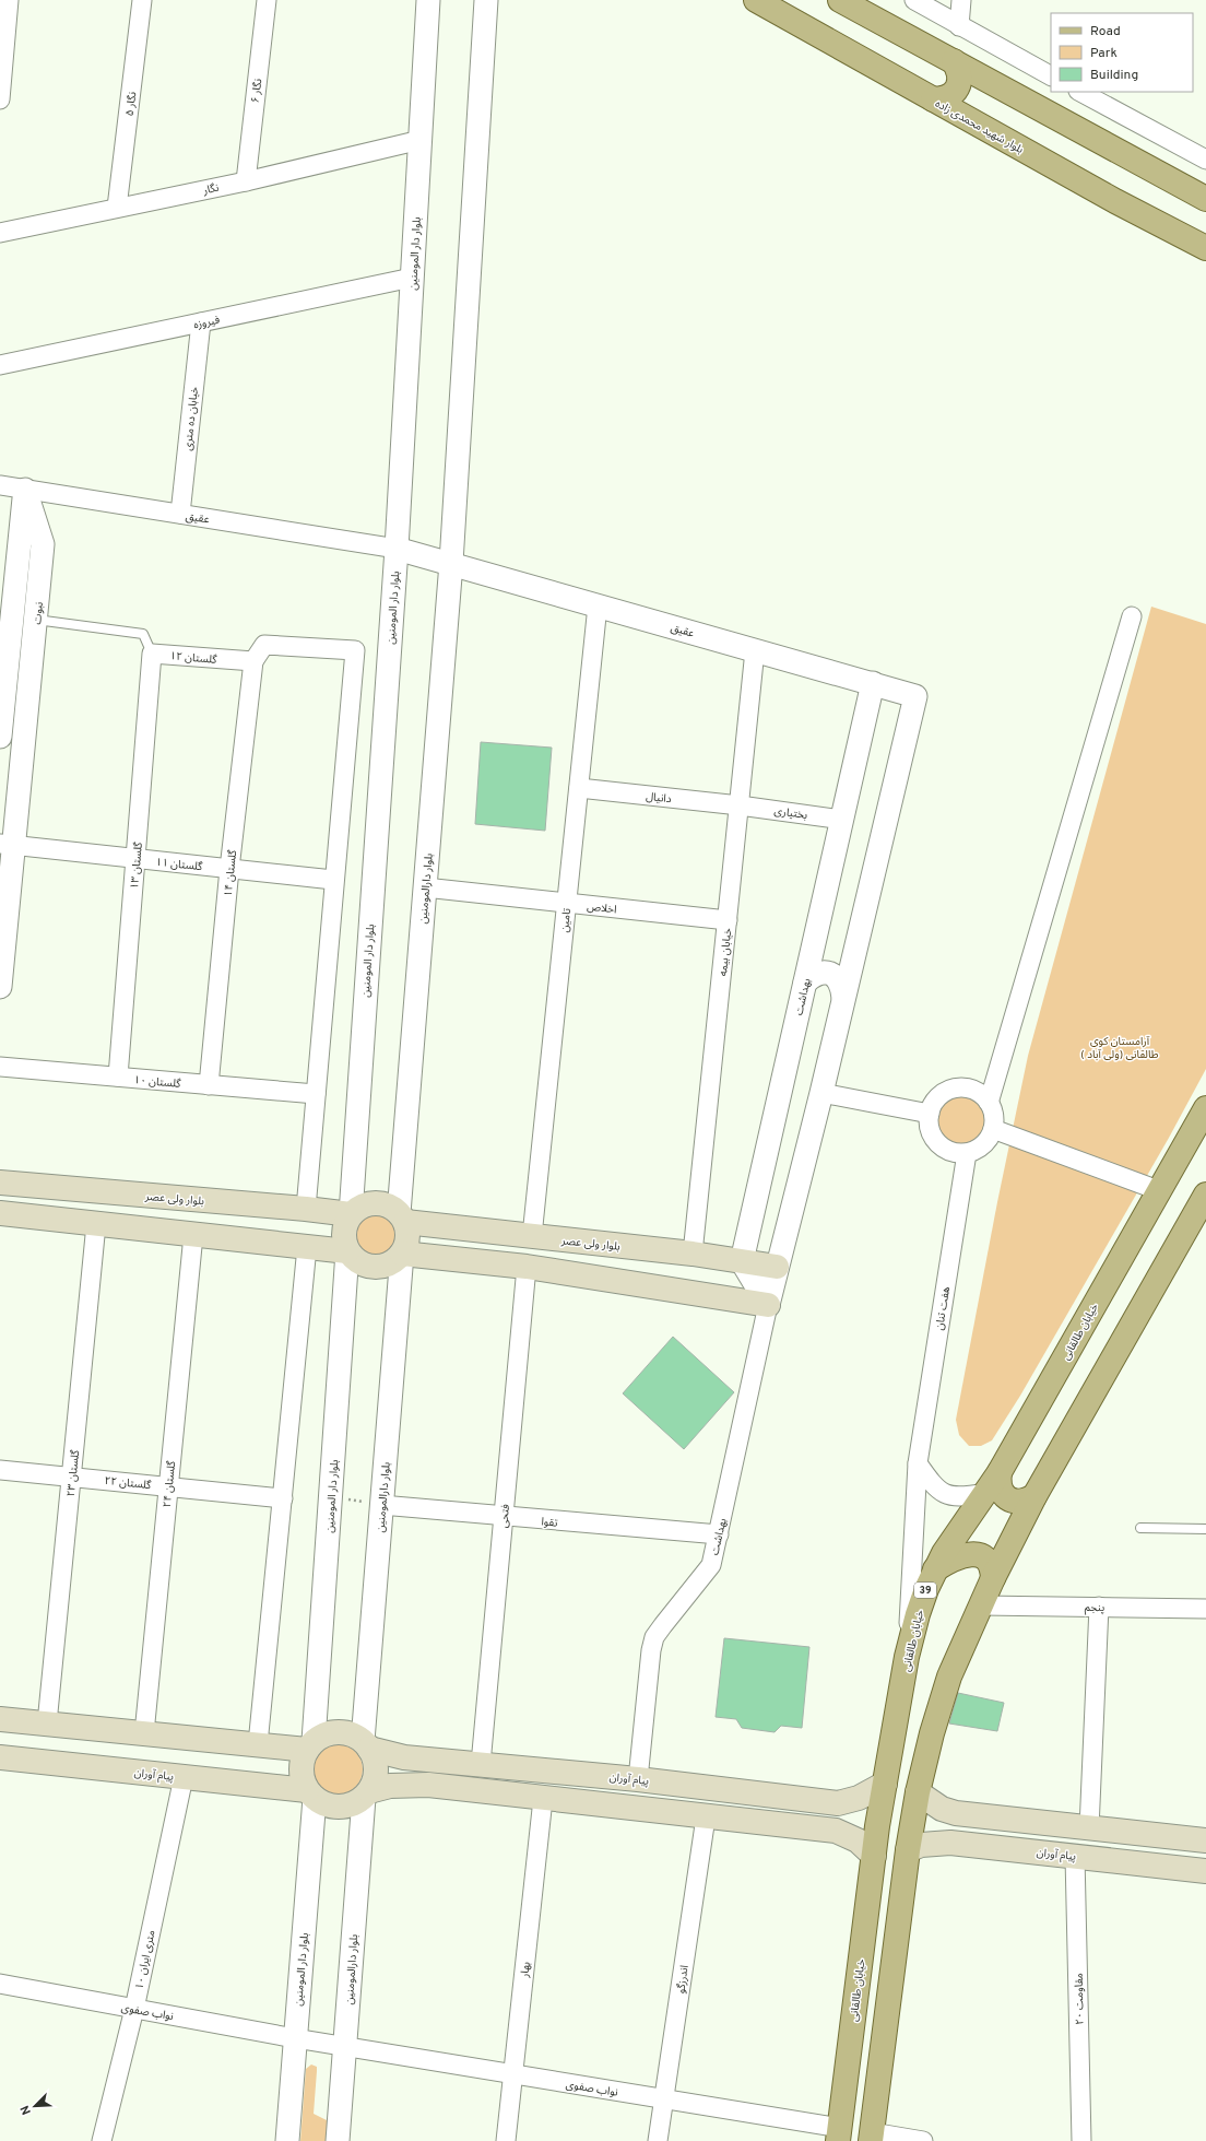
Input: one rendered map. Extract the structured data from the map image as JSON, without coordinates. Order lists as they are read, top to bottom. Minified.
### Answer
{"streets":{"main road":["بلوار شهید محمدی زاده","بلوار ولی عصر","خیابان طالقانی","39","پیام آوران"],"street":["نگار ۶","نگار ۵","نگار","بلوار دار المومنین","فیروزه","خیابان ده متری","عقیق","نبوت","گلستان ۱۲","دانیال","بختیاری","گلستان ۱۱","گلستان ۱۳","گلستان ۱۴","بلوار دارالمومنین","اخلاص","تامین","خیابان بیمه","بهداشت","گلستان ۱۰","هفت تنان","گلستان ۲۳","گلستان ۲۲","گلستان ۲۴","فتحی","تقوا","پنجم","۱۰ متری ایران","بهار","اندرزگو","مقاومت ۲۰","نواب صفوی"]},"crossings":[["نگار ۶","نگار"],["نگار ۵","نگار"],["نگار","بلوار دار المومنین"],["بلوار دار المومنین","فیروزه"],["بلوار دار المومنین","عقیق"],["بلوار دار المومنین","بلوار دارالمومنین"],["بلوار دار المومنین","بلوار ولی عصر"],["بلوار دار المومنین","پیام آوران"],["بلوار دار المومنین","نواب صفوی"],["فیروزه","خیابان ده متری"],["خیابان ده متری","عقیق"],["عقیق","نبوت"],["عقیق","بلوار دارالمومنین"],["عقیق","تامین"],["عقیق","خیابان بیمه"],["عقیق","بهداشت"],["نبوت","گلستان ۱۱"],["گلستان ۱۲","گلستان ۱۳"],["گلستان ۱۲","گلستان ۱۴"],["دانیال","بختیاری"],["دانیال","تامین"],["دانیال","خیابان بیمه"],["بختیاری","خیابان بیمه"],["بختیاری","بهداشت"],["گلستان ۱۱","گلستان ۱۳"],["گلستان ۱۱","گلستان ۱۴"],["گلستان ۱۳","گلستان ۱۰"],["گلستان ۱۴","گلستان ۱۰"],["بلوار دارالمومنین","اخلاص"],["بلوار دارالمومنین","بلوار ولی عصر"],["بلوار دارالمومنین","تقوا"],["بلوار دارالمومنین","پیام آوران"],["بلوار دارالمومنین","نواب صفوی"],["اخلاص","تامین"],["اخلاص","خیابان بیمه"],["تامین","بلوار ولی عصر"],["خیابان بیمه","بلوار ولی عصر"],["بهداشت","بلوار ولی عصر"],["بهداشت","تقوا"],["بهداشت","پیام آوران"],["هفت تنان","خیابان طالقانی"],["خیابان طالقانی","پیام آوران"],["خیابان طالقانی","نواب صفوی"],["گلستان ۲۳","گلستان ۲۲"],["گلستان ۲۲","گلستان ۲۴"],["فتحی","تقوا"],["فتحی","پیام آوران"],["پیام آوران","۱۰ متری ایران"],["پیام آوران","مقاومت ۲۰"],["۱۰ متری ایران","نواب صفوی"],["بهار","نواب صفوی"],["اندرزگو","نواب صفوی"]],"parks":["آرامستان کوی طالقانی (ولی آباد )"],"legend":["Road","Park","Building"],"north":"bottom left"}
